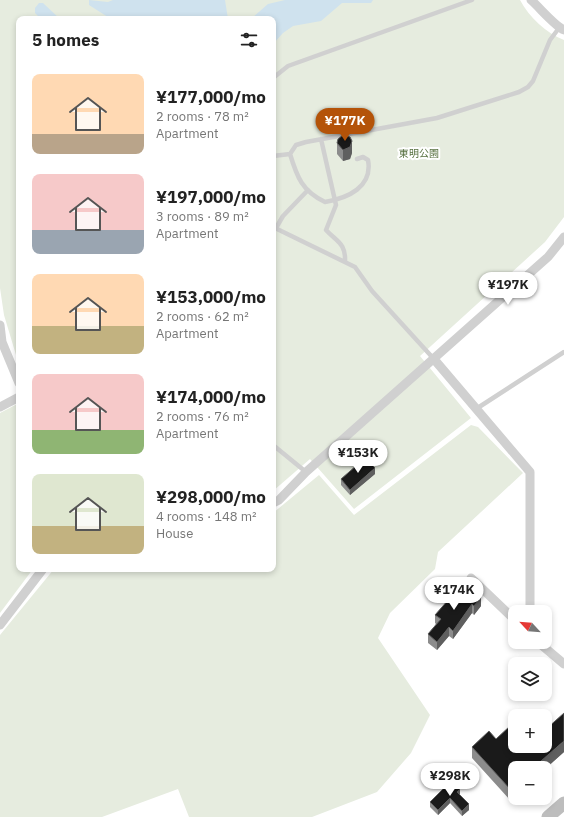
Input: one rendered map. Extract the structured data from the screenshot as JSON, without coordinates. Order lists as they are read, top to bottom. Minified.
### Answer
{"parks":["東明公園"],"north":"top left","page":{"heading":"5 homes","list":[{"name":"¥177,000/mo","note":"2 rooms · 78 m² · Apartment"},{"name":"¥197,000/mo","note":"3 rooms · 89 m² · Apartment"},{"name":"¥153,000/mo","note":"2 rooms · 62 m² · Apartment"},{"name":"¥174,000/mo","note":"2 rooms · 76 m² · Apartment"},{"name":"¥298,000/mo","note":"4 rooms · 148 m² · House"}],"price":["¥177K","¥197K","¥153K","¥174K","¥298K"],"map_buttons":["+","−"]}}
